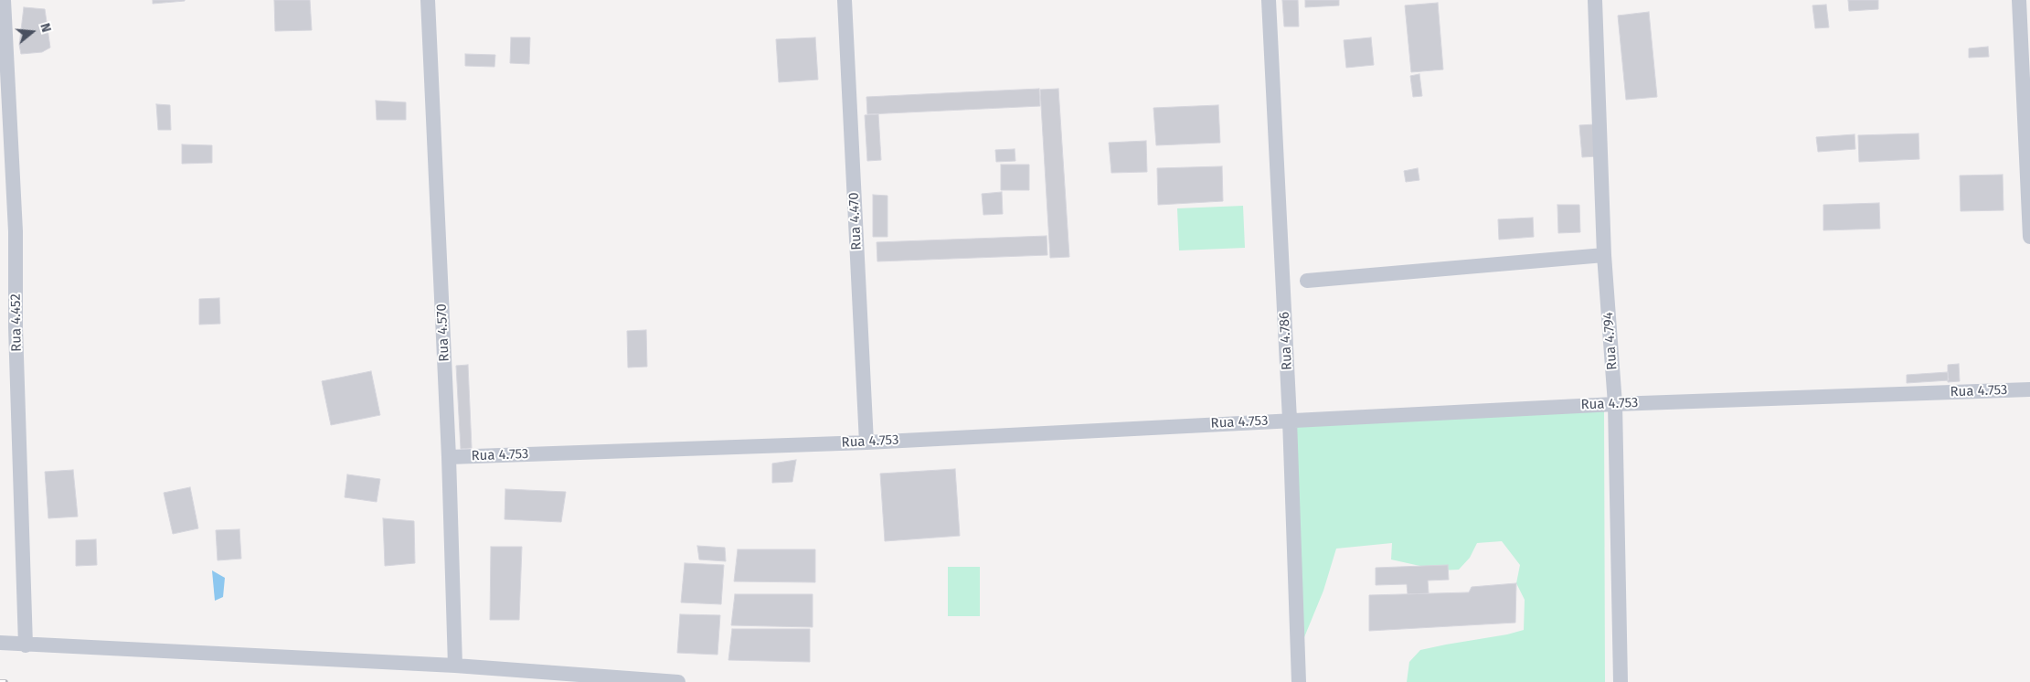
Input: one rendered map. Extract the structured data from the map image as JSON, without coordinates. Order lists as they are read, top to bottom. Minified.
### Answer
{"streets":{"street":["Rua 4.470","Rua 4.452","Rua 4.570","Rua 4.786","Rua 4.794","Rua 4.753"]},"crossings":[["Rua 4.470","Rua 4.753"],["Rua 4.570","Rua 4.753"],["Rua 4.786","Rua 4.753"],["Rua 4.794","Rua 4.753"]],"north":"right"}
